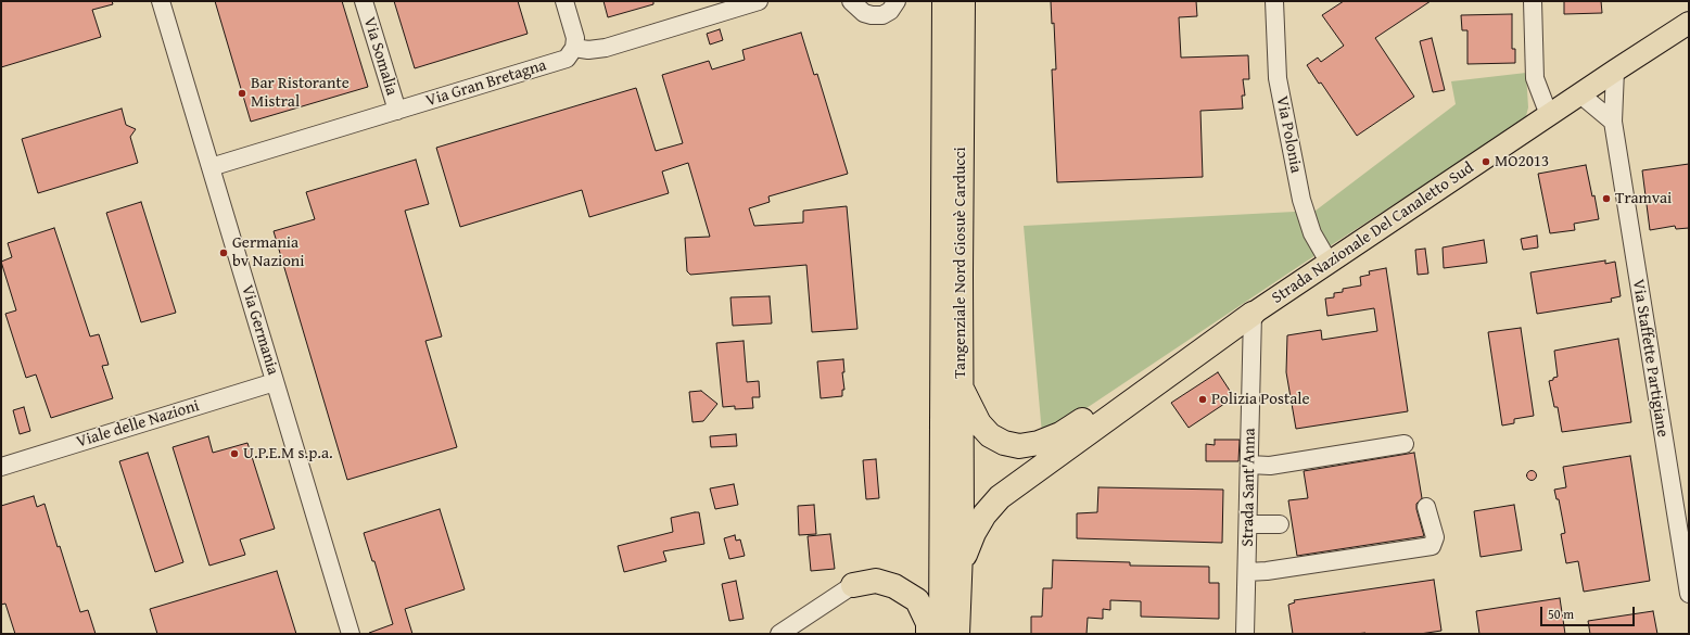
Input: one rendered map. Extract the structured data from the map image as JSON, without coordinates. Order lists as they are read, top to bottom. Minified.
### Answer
{"streets":{"highway":["Tangenziale Nord Giosuè Carducci"],"main road":["Strada Nazionale Del Canaletto Sud"],"street":["Via Somalia","Via Gran Bretagna","Via Polonia","Via Germania","Via Staffette Partigiane","Viale delle Nazioni","Strada Sant'Anna"]},"crossings":[["Via Somalia","Via Gran Bretagna"],["Via Gran Bretagna","Via Germania"],["Via Polonia","Strada Nazionale Del Canaletto Sud"],["Strada Nazionale Del Canaletto Sud","Via Staffette Partigiane"],["Strada Nazionale Del Canaletto Sud","Strada Sant'Anna"],["Via Germania","Viale delle Nazioni"]],"places":["Bar Ristorante Mistral","MO2013","Tramvai","Germania bv Nazioni","Polizia Postale","U.P.E.M s.p.a."],"scale_bar":"50 m"}
